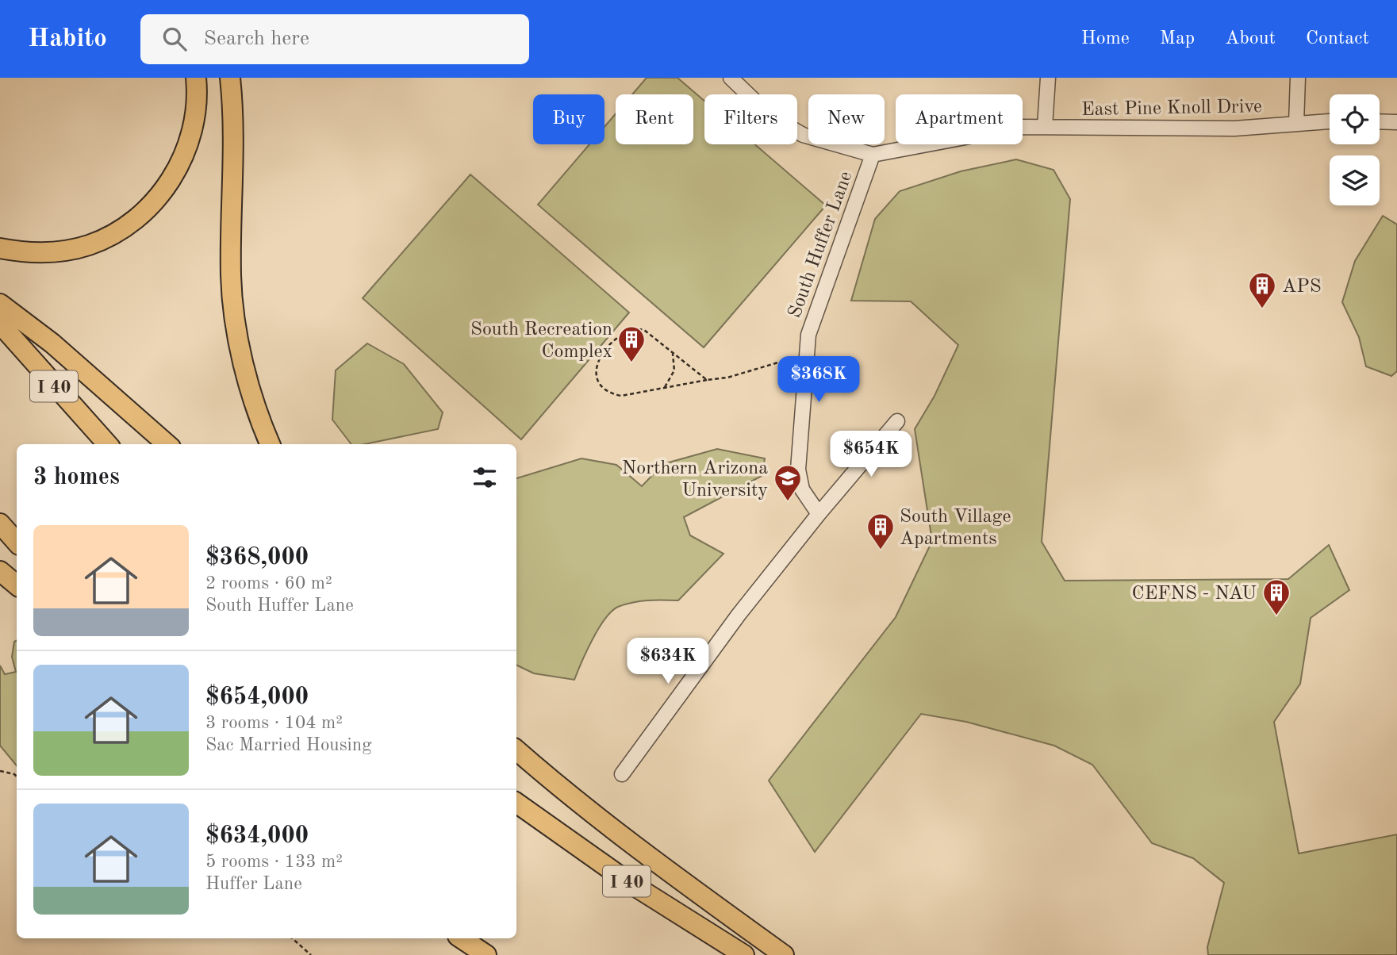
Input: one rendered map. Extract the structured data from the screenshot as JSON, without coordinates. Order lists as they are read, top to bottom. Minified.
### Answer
{"streets":{"highway":["I 40"],"street":["East Pine Knoll Drive","South Huffer Lane"]},"crossings":[["East Pine Knoll Drive","South Huffer Lane"]],"places":{"building":["APS","South Recreation Complex","South Village Apartments","CEFNS - NAU"],"school or university":["Northern Arizona University"]},"page":{"header":"Habito","search":"Search here","nav":["Home","Map","About","Contact"],"chip":["Buy","Rent","Filters","New","Apartment"],"price":["$368K","$654K","$634K"],"heading":"3 homes","list":[{"name":"$368,000","note":"2 rooms · 60 m² · South Huffer Lane"},{"name":"$654,000","note":"3 rooms · 104 m² · Sac Married Housing"},{"name":"$634,000","note":"5 rooms · 133 m² · Huffer Lane"}]}}
